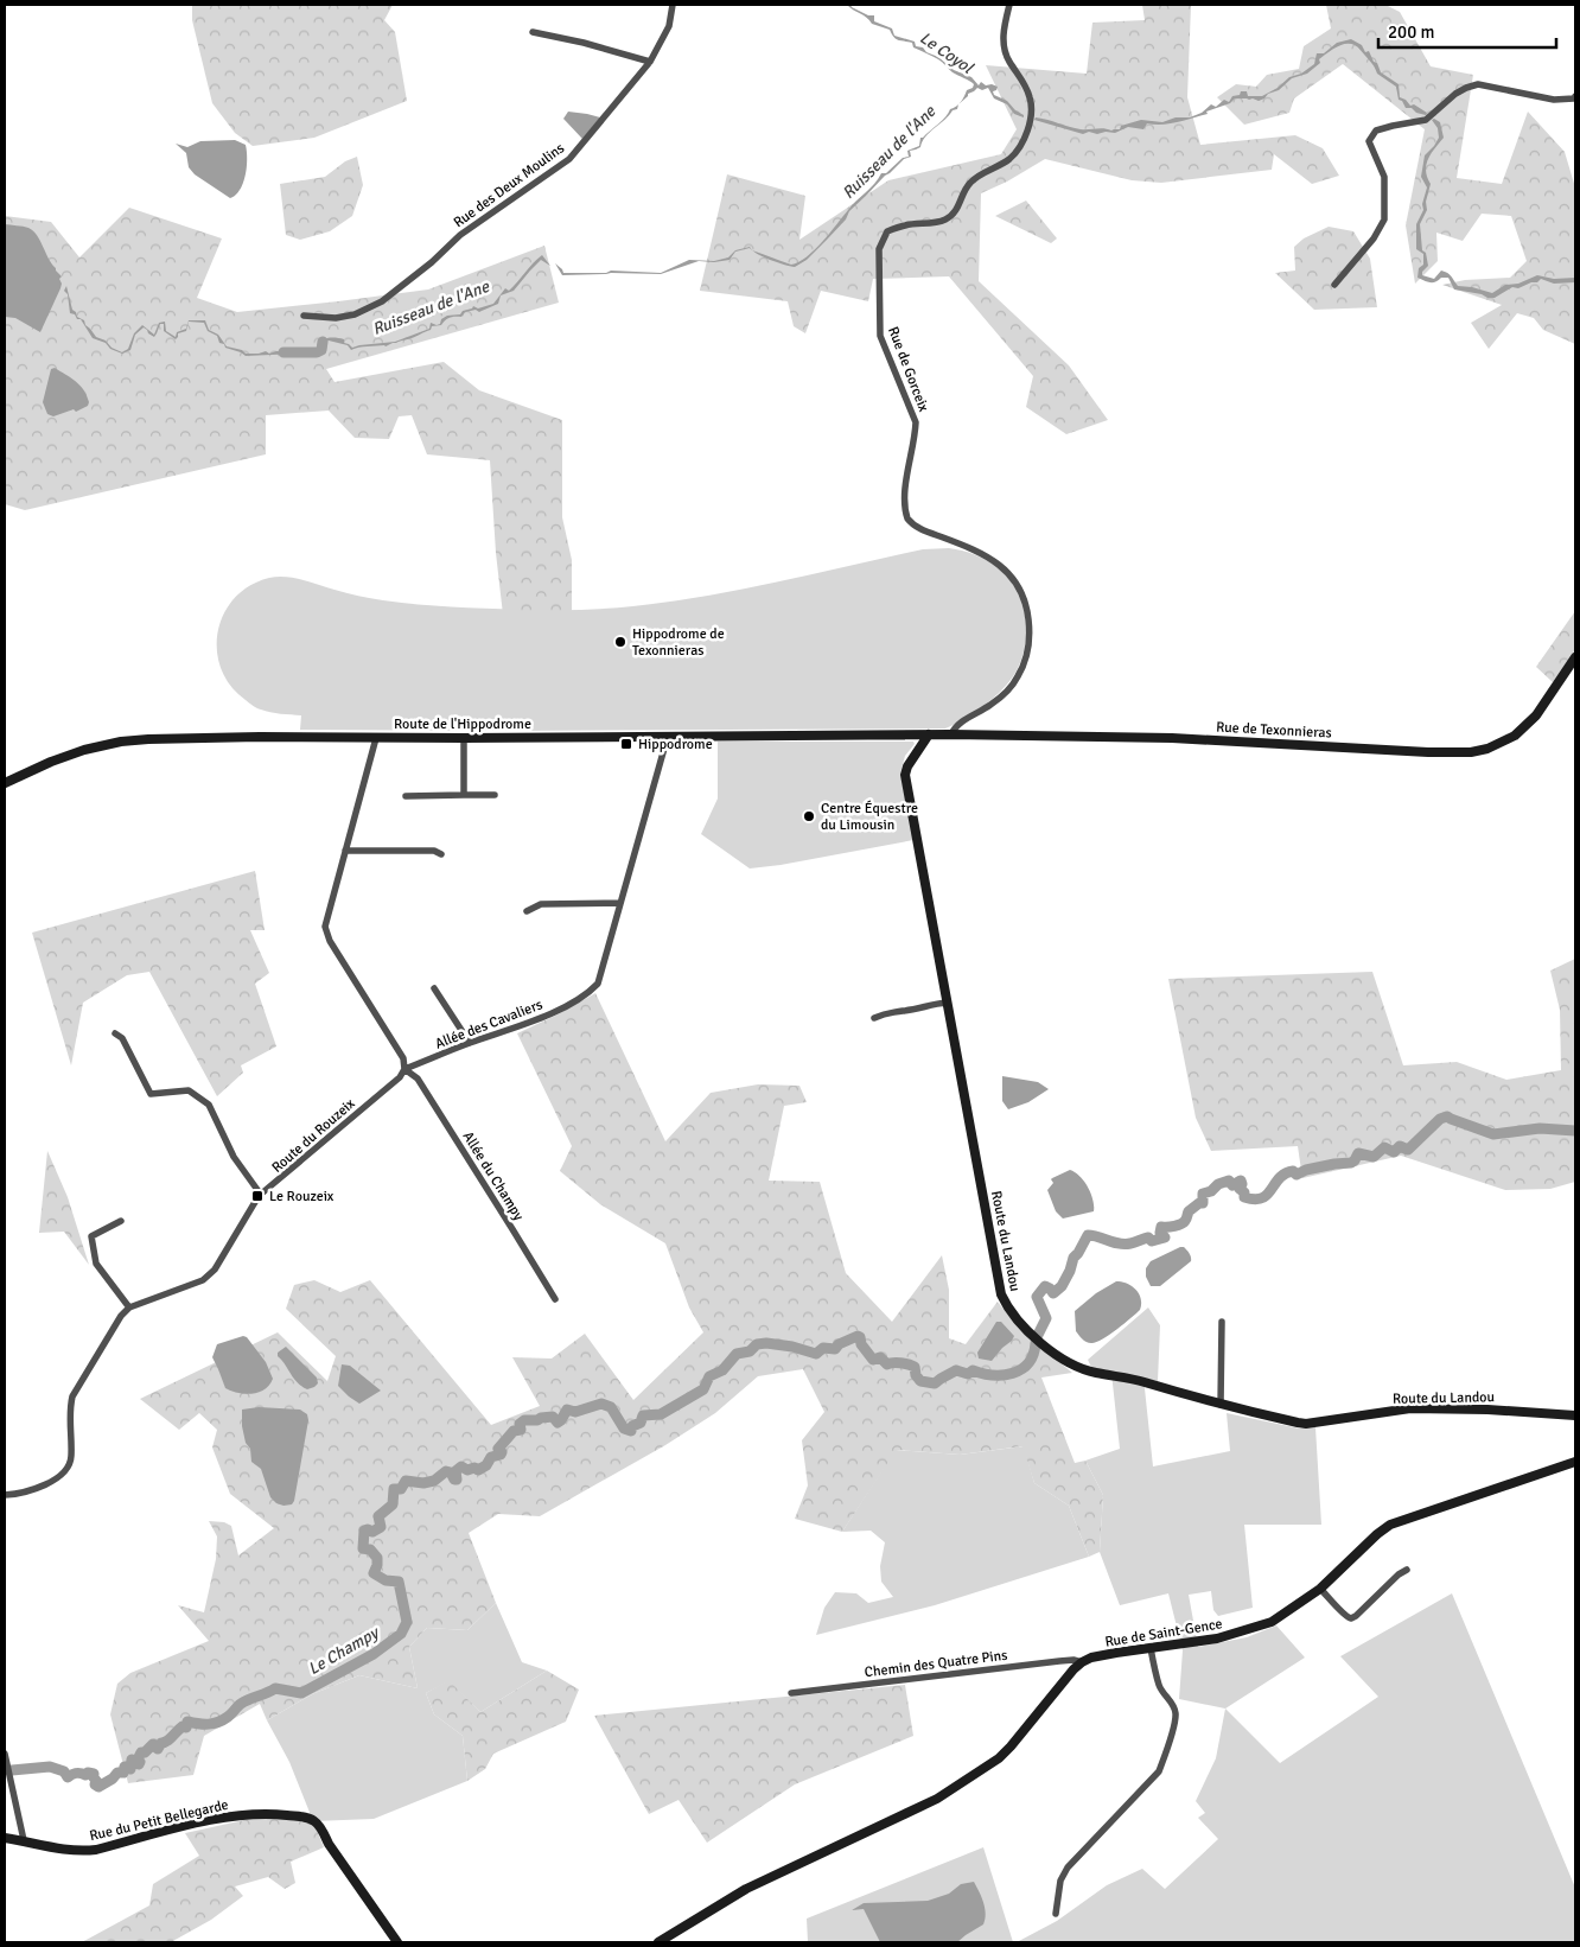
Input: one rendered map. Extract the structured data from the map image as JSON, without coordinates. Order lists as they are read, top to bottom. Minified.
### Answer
{"streets":{"street":["Rue des Deux Moulins","Rue de Gorceix","Route de l'Hippodrome","Rue de Texonnieras","Allée des Cavaliers","Route du Rouzeix","Allée du Champy","Route du Landou","Rue de Saint-Gence","Chemin des Quatre Pins","Rue du Petit Bellegarde"]},"crossings":[["Rue de Gorceix","Rue de Texonnieras"],["Route de l'Hippodrome","Rue de Texonnieras"],["Route de l'Hippodrome","Allée des Cavaliers"],["Route de l'Hippodrome","Route du Landou"],["Rue de Texonnieras","Route du Landou"],["Allée des Cavaliers","Route du Rouzeix"],["Allée des Cavaliers","Allée du Champy"],["Route du Rouzeix","Allée du Champy"],["Rue de Saint-Gence","Chemin des Quatre Pins"]],"water":["Le Coyol","Ruisseau de l'Ane","Le Champy"],"places":{"other":["Hippodrome de Texonnieras","Centre Équestre du Limousin"],"transit":["Hippodrome","Le Rouzeix"]},"scale_bar":"200 m"}
